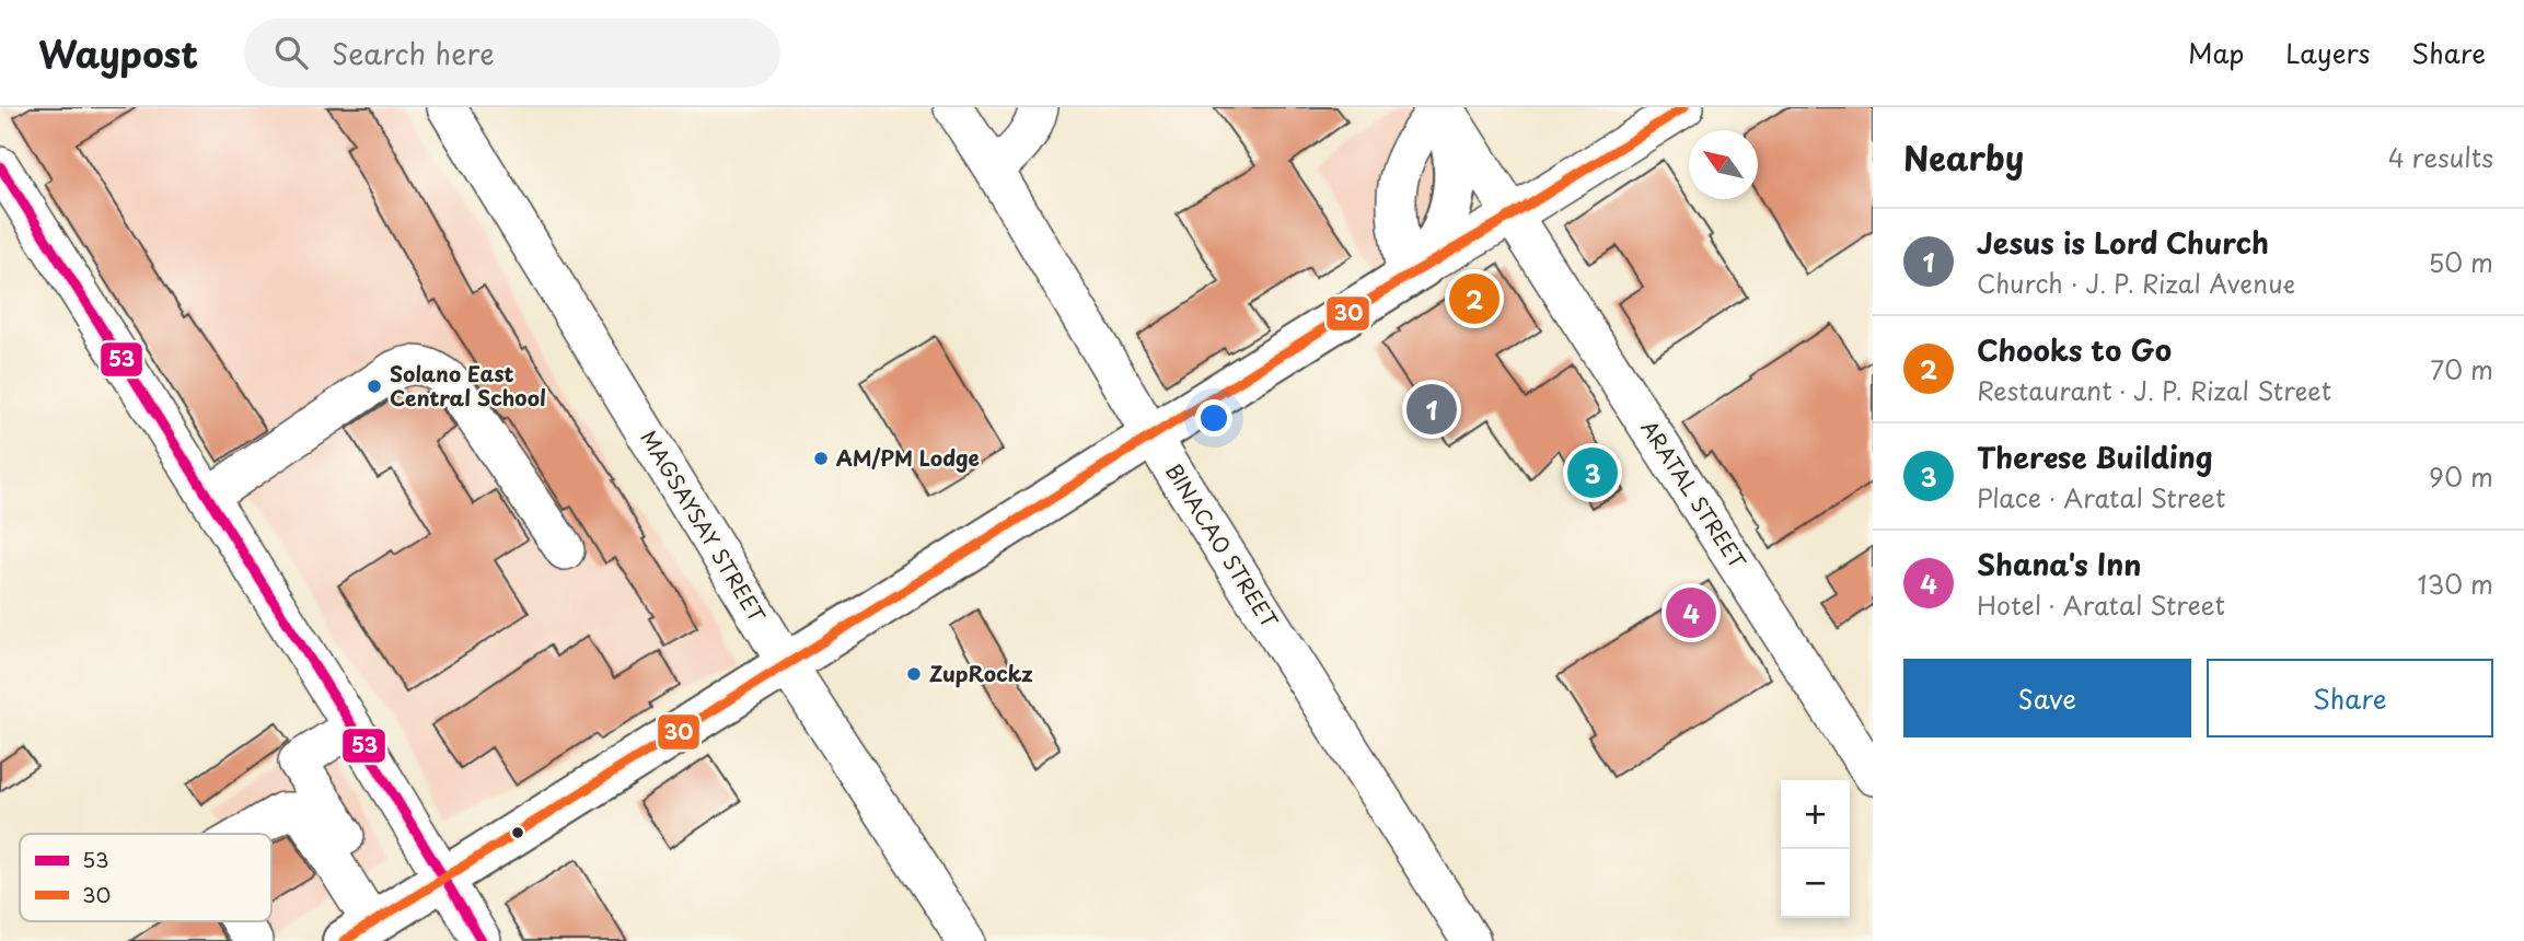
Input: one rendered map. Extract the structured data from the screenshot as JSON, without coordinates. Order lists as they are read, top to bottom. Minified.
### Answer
{"streets":{"street":["ARATAL STREET","MAGSAYSAY STREET","BINACAO STREET"]},"places":["Solano East Central School","AM/PM Lodge","ZupRockz"],"lines":["transit line 30","transit line 53"],"legend":["53","30"],"north":"top left","page":{"header":"Waypost","search":"Search here","nav":["Map","Layers","Share"],"heading":["Nearby","4 results"],"list":[{"mark":"1","name":"Jesus is Lord Church","note":"Church · J. P. Rizal Avenue","value":"50 m"},{"mark":"2","name":"Chooks to Go","note":"Restaurant · J. P. Rizal Street","value":"70 m"},{"mark":"3","name":"Therese Building","note":"Place · Aratal Street","value":"90 m"},{"mark":"4","name":"Shana's Inn","note":"Hotel · Aratal Street","value":"130 m"}],"pins":["2","1","3","4"],"buttons":["Save","Share"],"map_buttons":["+","−"]}}
